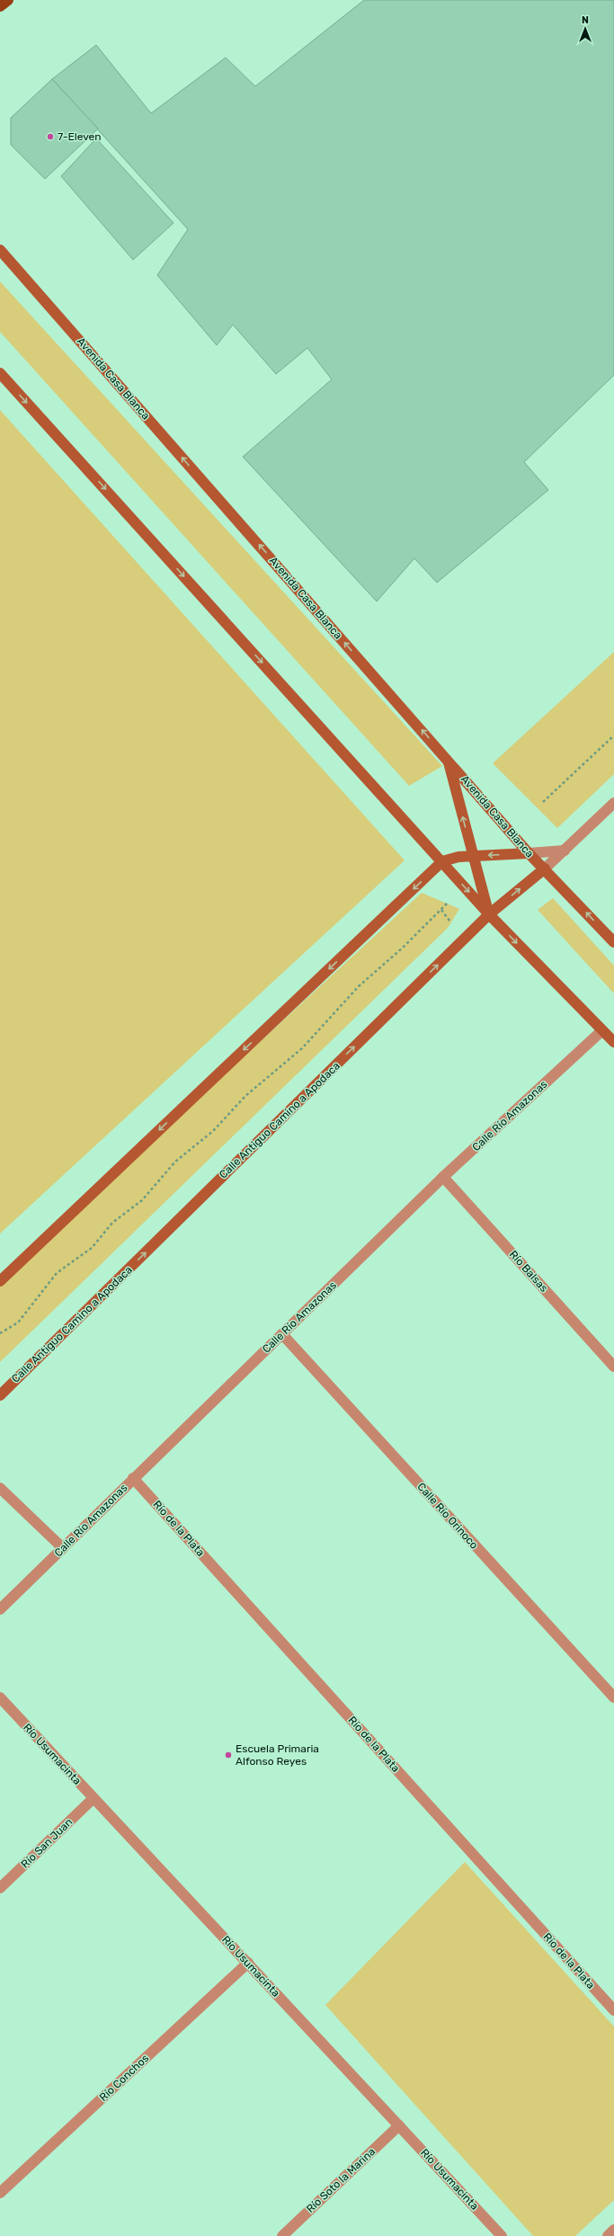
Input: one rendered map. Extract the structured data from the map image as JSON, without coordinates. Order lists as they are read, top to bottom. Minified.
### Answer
{"streets":{"street":["Avenida Casa Blanca","Calle Río Amazonas","Calle Antiguo Camino a Apodaca","Río Balsas","Calle Río Orinoco","Río de la Plata","Río Usumacinta","Río San Juan","Río Conchos","Río Soto la Marina"]},"crossings":[["Avenida Casa Blanca","Calle Antiguo Camino a Apodaca"],["Calle Río Amazonas","Río Balsas"],["Calle Río Amazonas","Calle Río Orinoco"],["Calle Río Amazonas","Río de la Plata"],["Río Usumacinta","Río San Juan"],["Río Usumacinta","Río Conchos"],["Río Usumacinta","Río Soto la Marina"]],"places":["7-Eleven","Escuela Primaria Alfonso Reyes"],"north":"top"}
